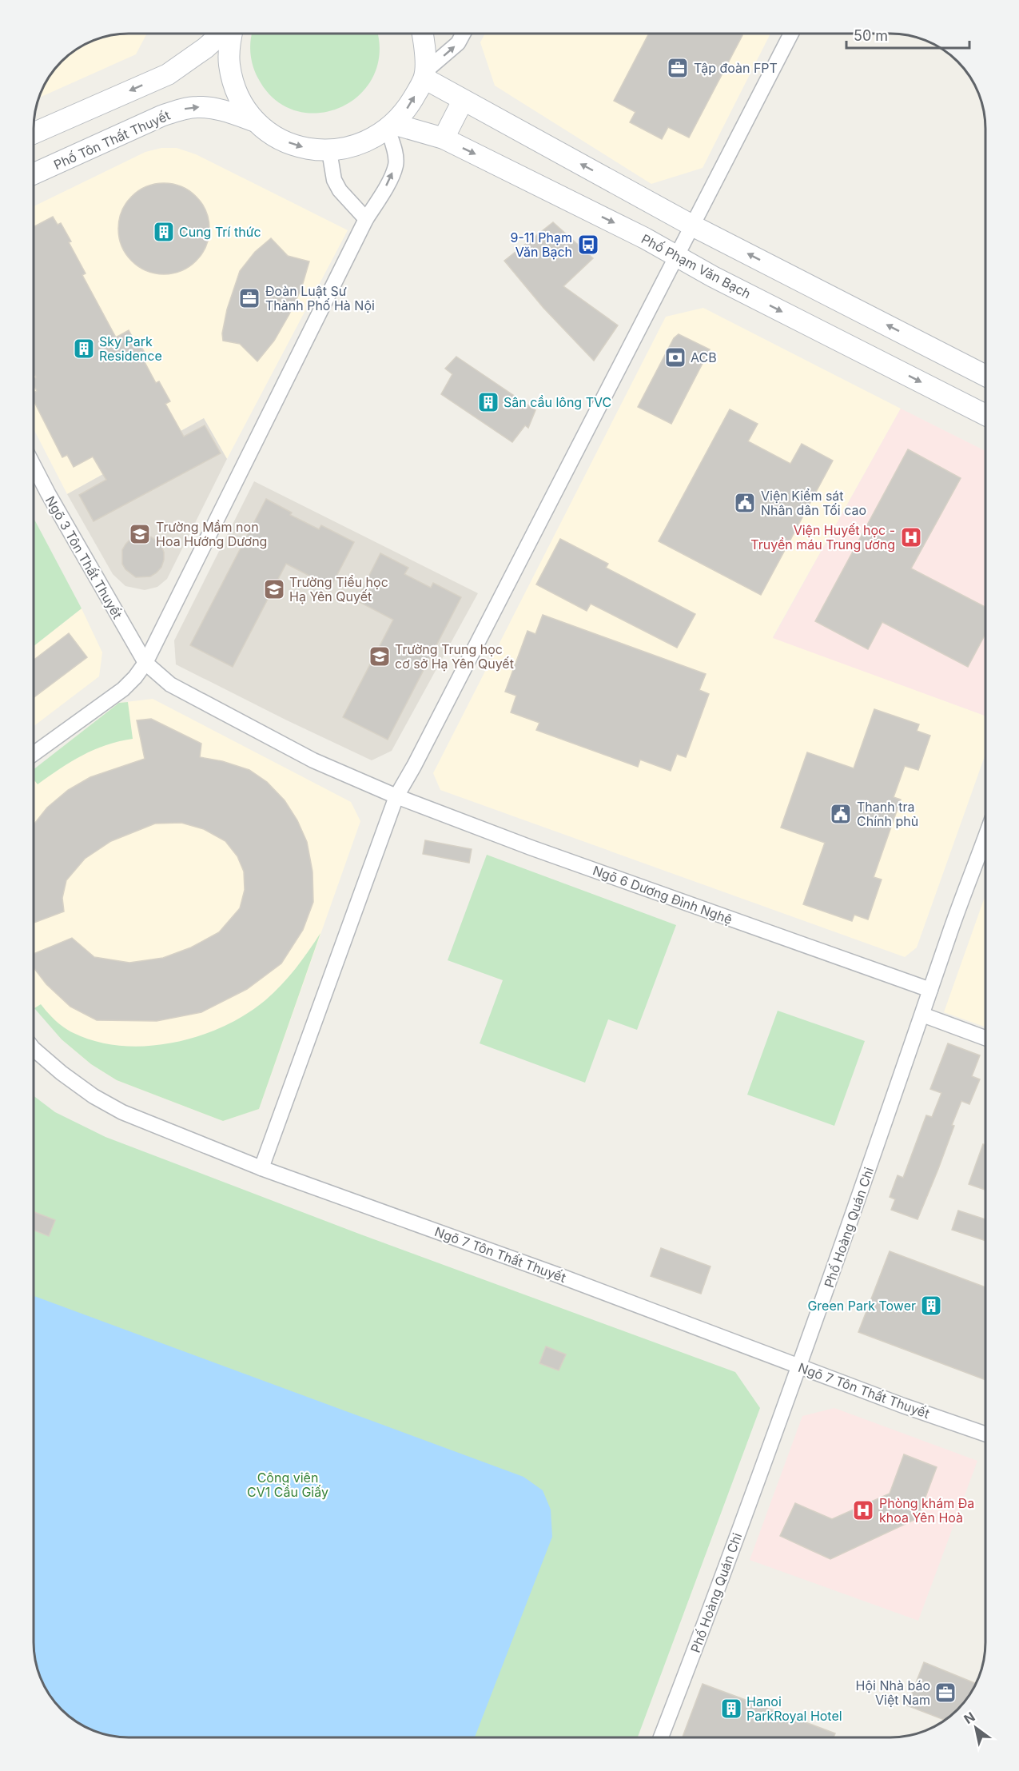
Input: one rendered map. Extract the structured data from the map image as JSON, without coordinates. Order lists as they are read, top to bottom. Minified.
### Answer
{"streets":{"main road":["Phố Tôn Thất Thuyết","Phố Phạm Văn Bạch"],"street":["Ngõ 3 Tôn Thất Thuyết","Ngõ 6 Dương Đình Nghệ","Phố Hoàng Quán Chi","Ngõ 7 Tôn Thất Thuyết"]},"crossings":[["Ngõ 3 Tôn Thất Thuyết","Ngõ 6 Dương Đình Nghệ"],["Ngõ 6 Dương Đình Nghệ","Phố Hoàng Quán Chi"],["Phố Hoàng Quán Chi","Ngõ 7 Tôn Thất Thuyết"]],"parks":["Công viên CV1 Cầu Giấy"],"places":{"office":["Tập đoàn FPT","Đoàn Luật Sư Thành Phố Hà Nội","Hội Nhà báo Việt Nam"],"building":["Cung Trí thức","Sky Park Residence","Sân cầu lông TVC","Green Park Tower","Hanoi ParkRoyal Hotel"],"bus stop":["9-11 Phạm Văn Bạch"],"bank":["ACB"],"public building":["Viện Kiểm sát Nhân dân Tối cao","Thanh tra Chính phủ"],"school or university":["Trường Mầm non Hoa Hướng Dương","Trường Tiểu học Hạ Yên Quyết","Trường Trung học cơ sở Hạ Yên Quyết"],"hospital":["Viện Huyết học - Truyền máu Trung ương","Phòng khám Đa khoa Yên Hoà"]},"scale_bar":"50 m","north":"top left"}
